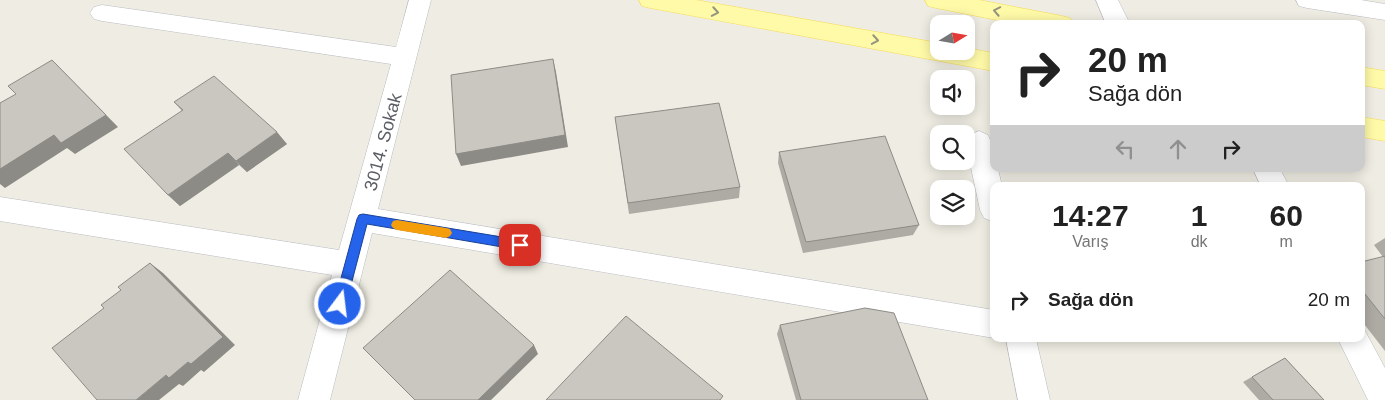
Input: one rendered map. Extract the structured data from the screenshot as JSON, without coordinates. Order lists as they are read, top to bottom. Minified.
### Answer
{"streets":{"street":["3014. Sokak"]},"north":"right","page":{"turn":["20 m","Sağa dön"],"eta":["14:27","Varış","1","dk","60","m"],"list":[{"name":"Sağa dön","value":"20 m"}]}}
